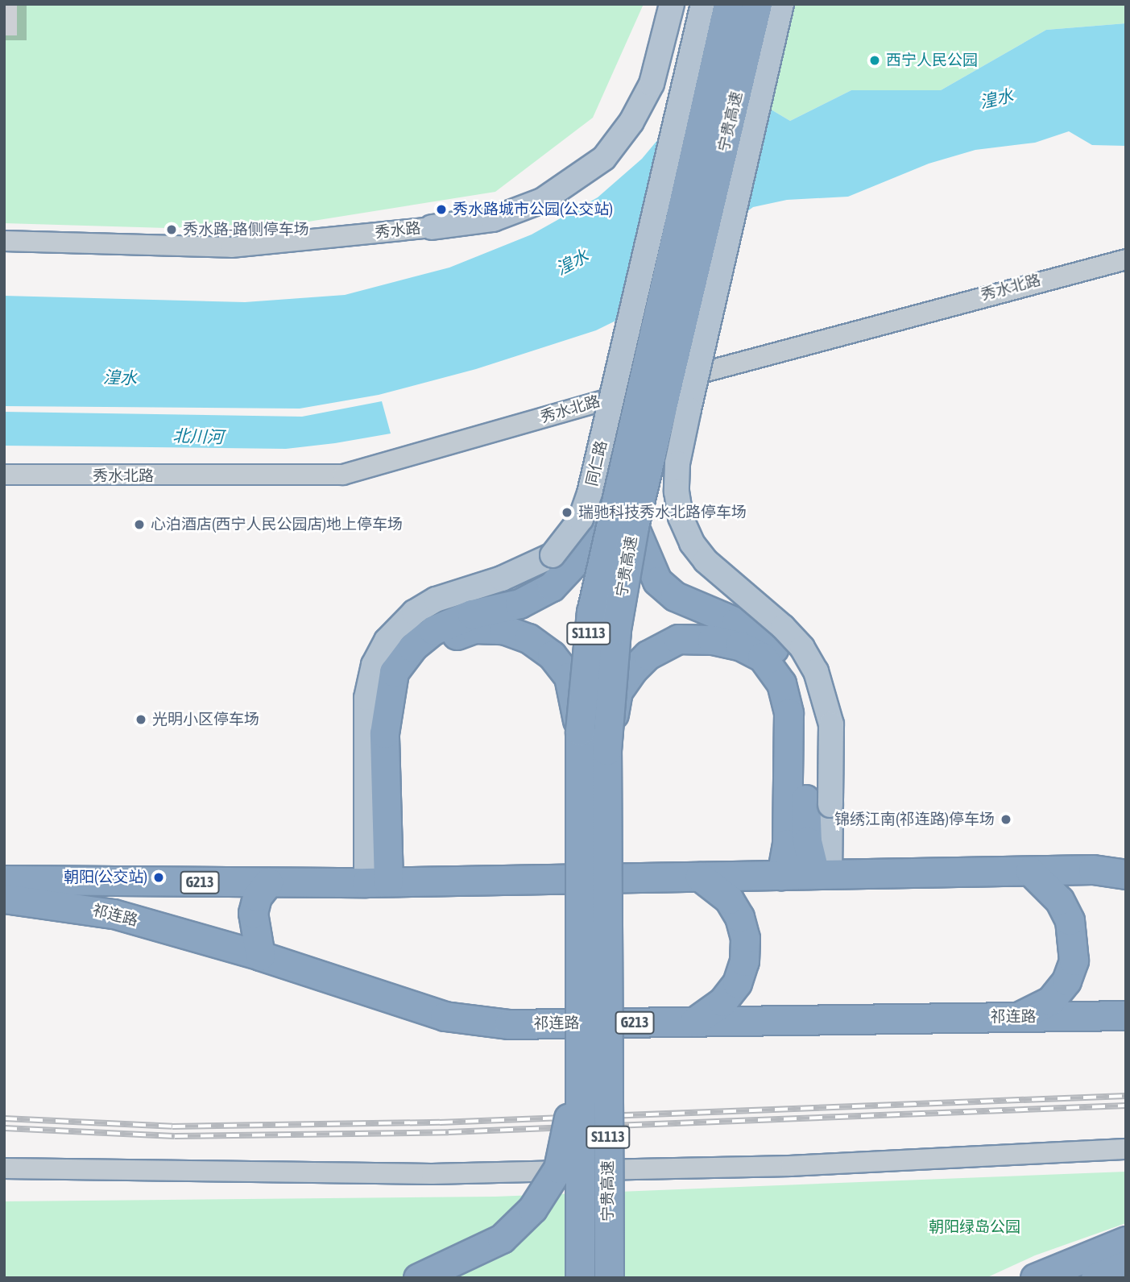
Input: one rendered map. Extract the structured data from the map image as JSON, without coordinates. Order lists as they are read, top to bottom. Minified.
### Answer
{"streets":{"highway":["宁贵高速","S1113","G213","祁连路"],"main road":["秀水路","同仁路"],"street":["秀水北路"]},"crossings":[["同仁路","祁连路"]],"water":["湟水","北川河"],"parks":["朝阳绿岛公园"],"places":["西宁人民公园","秀水路城市公园(公交站)","秀水路-路侧停车场","瑞驰科技秀水北路停车场","心泊酒店(西宁人民公园店)地上停车场","光明小区停车场","锦绣江南(祁连路)停车场","朝阳(公交站)"]}
